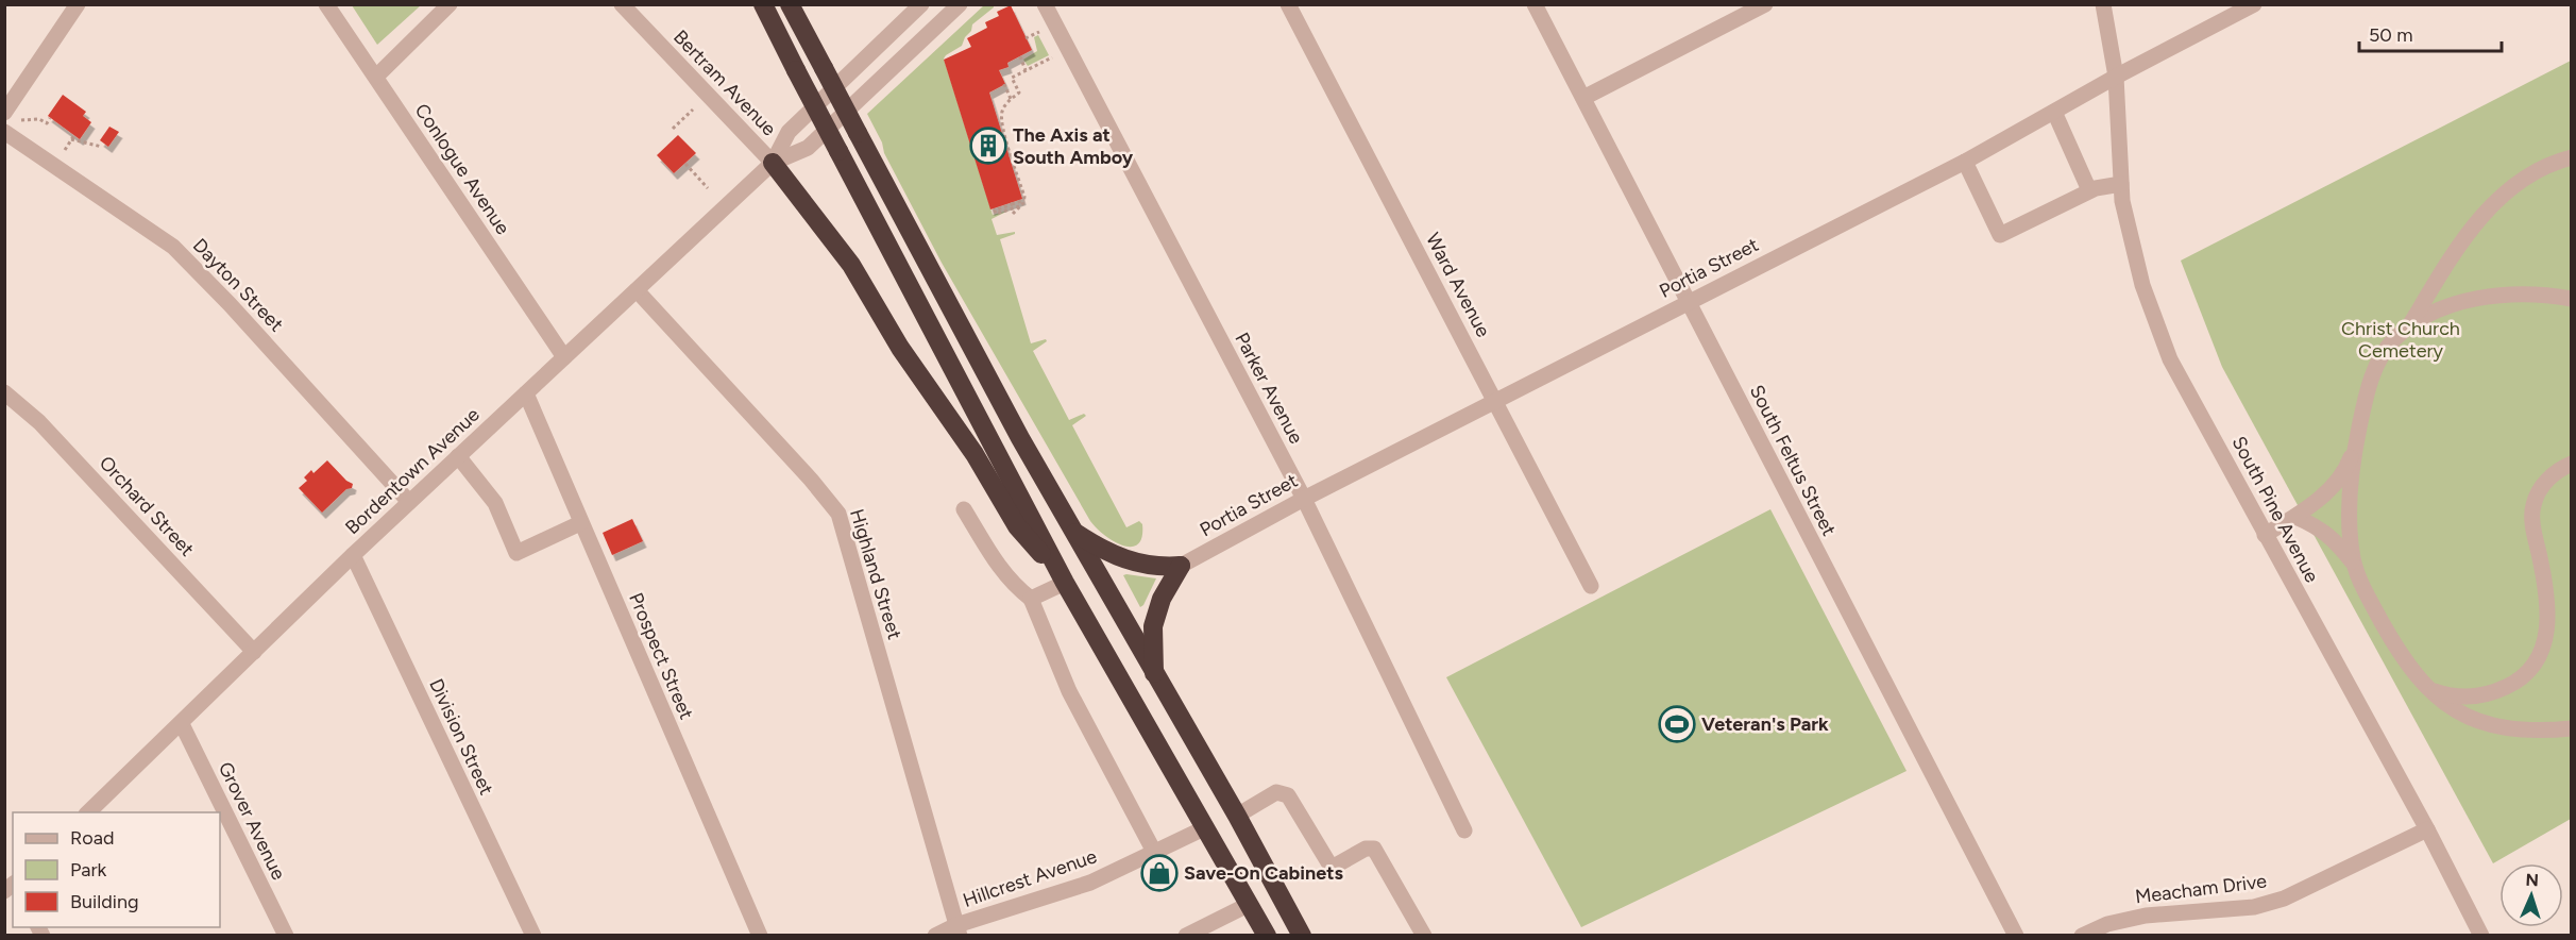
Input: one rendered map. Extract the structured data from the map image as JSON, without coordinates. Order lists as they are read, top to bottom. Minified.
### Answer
{"streets":{"street":["Bertram Avenue","Conlogue Avenue","Portia Street","Dayton Street","Ward Avenue","Parker Avenue","South Feltus Street","Bordentown Avenue","Orchard Street","South Pine Avenue","Highland Street","Prospect Street","Division Street","Grover Avenue","Hillcrest Avenue","Meacham Drive"]},"crossings":[["Bertram Avenue","Bordentown Avenue"],["Conlogue Avenue","Bordentown Avenue"],["Portia Street","Ward Avenue"],["Portia Street","Parker Avenue"],["Portia Street","South Feltus Street"],["Portia Street","South Pine Avenue"],["Dayton Street","Bordentown Avenue"],["Bordentown Avenue","Orchard Street"],["Bordentown Avenue","Highland Street"],["Bordentown Avenue","Prospect Street"],["Bordentown Avenue","Division Street"],["Bordentown Avenue","Grover Avenue"],["South Pine Avenue","Meacham Drive"],["Highland Street","Hillcrest Avenue"]],"parks":["Christ Church Cemetery"],"places":{"building":["The Axis at South Amboy"],"sports":["Veteran's Park"],"shop":["Save-On Cabinets"]},"legend":["Road","Park","Building"],"scale_bar":"50 m","north":"top"}
